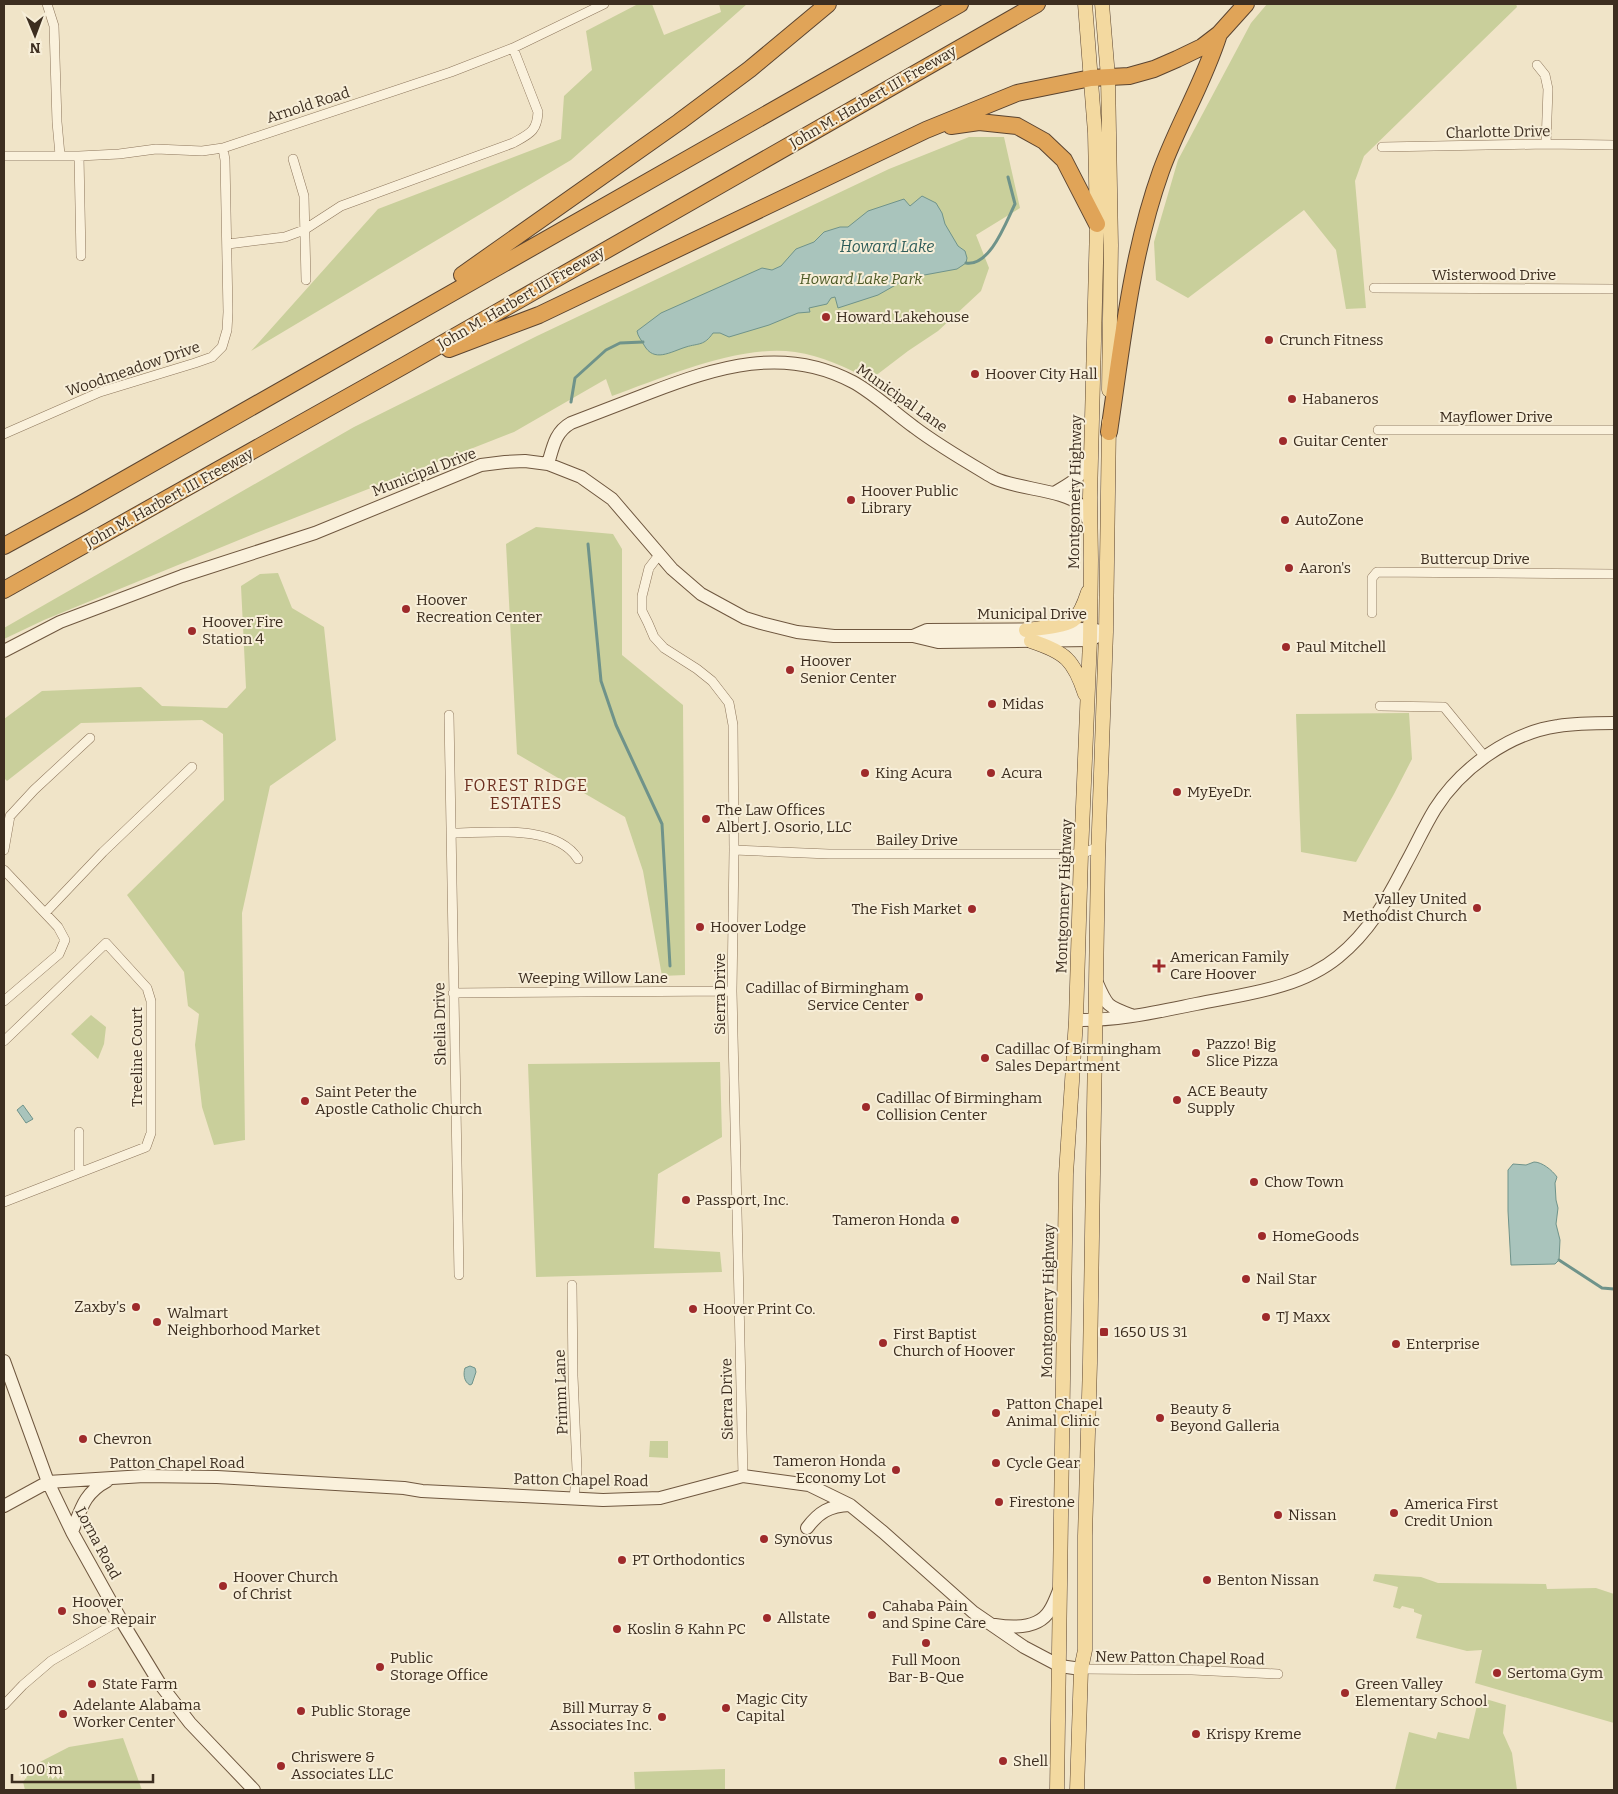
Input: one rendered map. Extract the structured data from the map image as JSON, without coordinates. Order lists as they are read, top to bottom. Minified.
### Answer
{"streets":{"highway":["John M. Harbert III Freeway"],"main road":["Montgomery Highway"],"street":["Arnold Road","Charlotte Drive","Wisterwood Drive","Woodmeadow Drive","Municipal Lane","Mayflower Drive","Municipal Drive","Buttercup Drive","Bailey Drive","Weeping Willow Lane","Sierra Drive","Shelia Drive","Treeline Court","Primm Lane","Patton Chapel Road","Lorna Road","New Patton Chapel Road"]},"crossings":[["Arnold Road","Woodmeadow Drive"],["Municipal Lane","Municipal Drive"],["Municipal Lane","Montgomery Highway"],["Municipal Drive","Montgomery Highway"],["Municipal Drive","Sierra Drive"],["Montgomery Highway","Bailey Drive"],["Montgomery Highway","Patton Chapel Road"],["Bailey Drive","Sierra Drive"],["Weeping Willow Lane","Sierra Drive"],["Weeping Willow Lane","Shelia Drive"],["Sierra Drive","Patton Chapel Road"],["Primm Lane","Patton Chapel Road"],["Patton Chapel Road","Lorna Road"],["Patton Chapel Road","New Patton Chapel Road"]],"districts":["FOREST RIDGE ESTATES"],"water":["Howard Lake"],"parks":["Howard Lake Park"],"places":{"other":["Howard Lakehouse","Crunch Fitness","Hoover City Hall","Habaneros","Guitar Center","Hoover Public Library","AutoZone","Aaron's","Hoover Recreation Center","Hoover Fire Station 4","Paul Mitchell","Hoover Senior Center","Midas","King Acura","Acura","MyEyeDr.","The Law Offices Albert J. Osorio, LLC","Valley United Methodist Church","The Fish Market","Hoover Lodge","Cadillac of Birmingham Service Center","Pazzo! Big Slice Pizza","Cadillac Of Birmingham Sales Department","ACE Beauty Supply","Saint Peter the Apostle Catholic Church","Cadillac Of Birmingham Collision Center","Chow Town","Passport, Inc.","Tameron Honda","HomeGoods","Nail Star","Zaxby's","Hoover Print Co.","TJ Maxx","Walmart Neighborhood Market","First Baptist Church of Hoover","Enterprise","Patton Chapel Animal Clinic","Beauty & Beyond Galleria","Chevron","Cycle Gear","Tameron Honda Economy Lot","Firestone","America First Credit Union","Nissan","Synovus","PT Orthodontics","Benton Nissan","Hoover Church of Christ","Hoover Shoe Repair","Cahaba Pain and Spine Care","Allstate","Koslin & Kahn PC","Full Moon Bar-B-Que","Public Storage Office","Sertoma Gym","State Farm","Green Valley Elementary School","Magic City Capital","Public Storage","Adelante Alabama Worker Center","Bill Murray & Associates Inc.","Krispy Kreme","Shell","Chriswere & Associates LLC"],"health":["American Family Care Hoover"],"transit":["1650 US 31"]},"scale_bar":"100 m","north":"bottom"}
